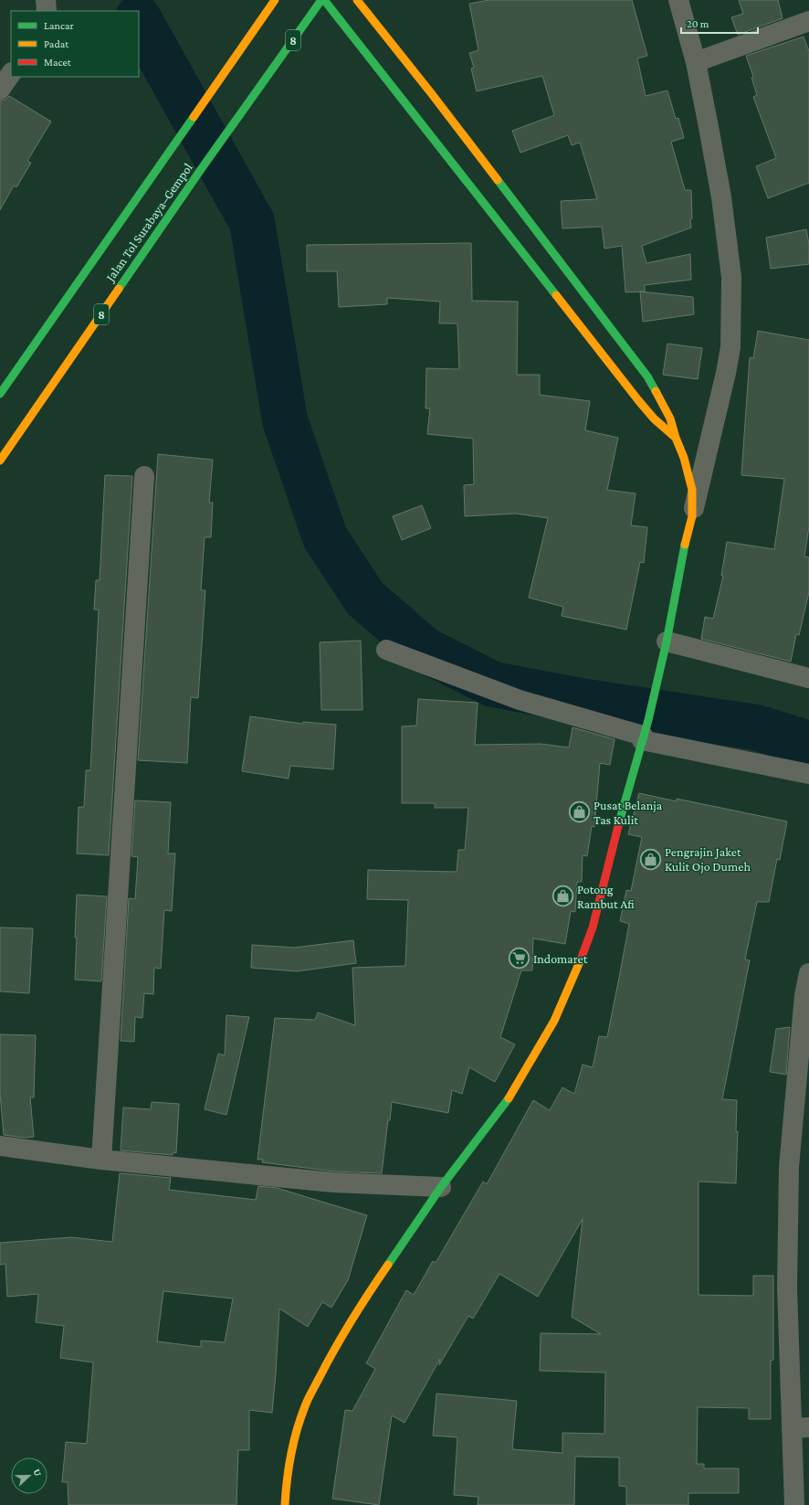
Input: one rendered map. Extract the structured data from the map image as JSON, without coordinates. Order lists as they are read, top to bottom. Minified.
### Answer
{"streets":{"main road":["8","Jalan Tol Surabaya–Gempol"]},"places":{"shop":["Pusat Belanja Tas Kulit","Pengrajin Jaket Kulit Ojo Dumeh","Potong Rambut Afi"],"supermarket":["Indomaret"]},"legend":["Lancar","Padat","Macet"],"scale_bar":"20 m","north":"right"}
